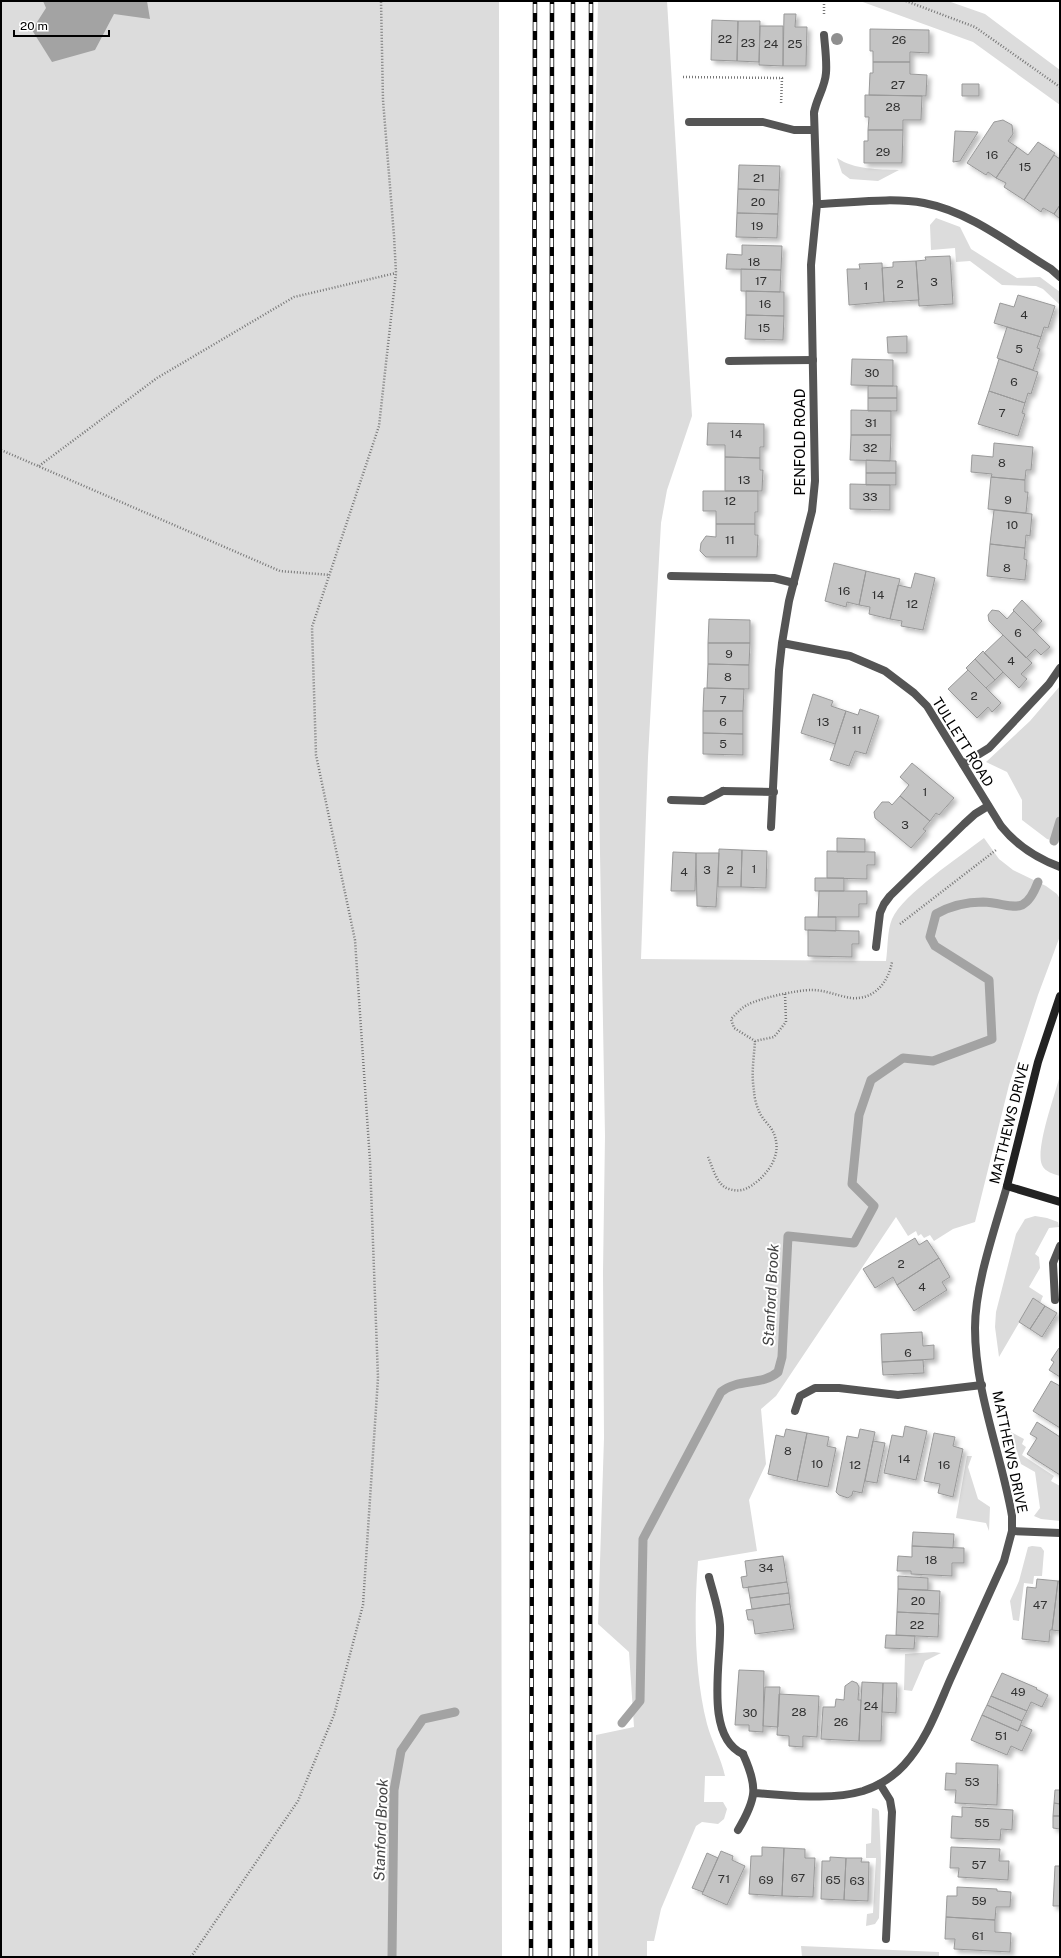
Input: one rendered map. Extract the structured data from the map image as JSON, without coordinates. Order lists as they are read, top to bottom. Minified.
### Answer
{"streets":{"street":["PENFOLD ROAD","TULLETT ROAD","MATTHEWS DRIVE"]},"crossings":[["PENFOLD ROAD","TULLETT ROAD"]],"water":["Stanford Brook"],"house_numbers":["22","26","23","24","25","27","28","29","16","15","21","20","19","18","17","3","2","1","16","4","15","5","30","6","7","31","14","32","8","13","33","9","12","10","11","8","16","14","12","6","9","4","8","2","7","6","13","11","5","1","3","1","3","2","4","2","4","6","8","14","10","12","16","18","34","20","47","22","49","24","28","30","26","51","53","55","57","67","71","69","65","63","59","61"],"scale_bar":"20 m"}
